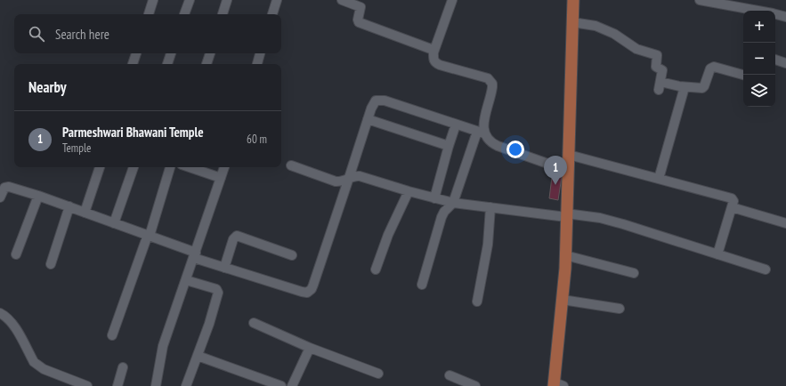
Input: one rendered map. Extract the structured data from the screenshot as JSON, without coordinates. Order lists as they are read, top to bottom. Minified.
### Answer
{"page":{"map_buttons":["+","−"],"search":"Search here","heading":"Nearby","list":[{"mark":"1","name":"Parmeshwari Bhawani Temple","note":"Temple","value":"60 m"}],"pins":"1"}}
